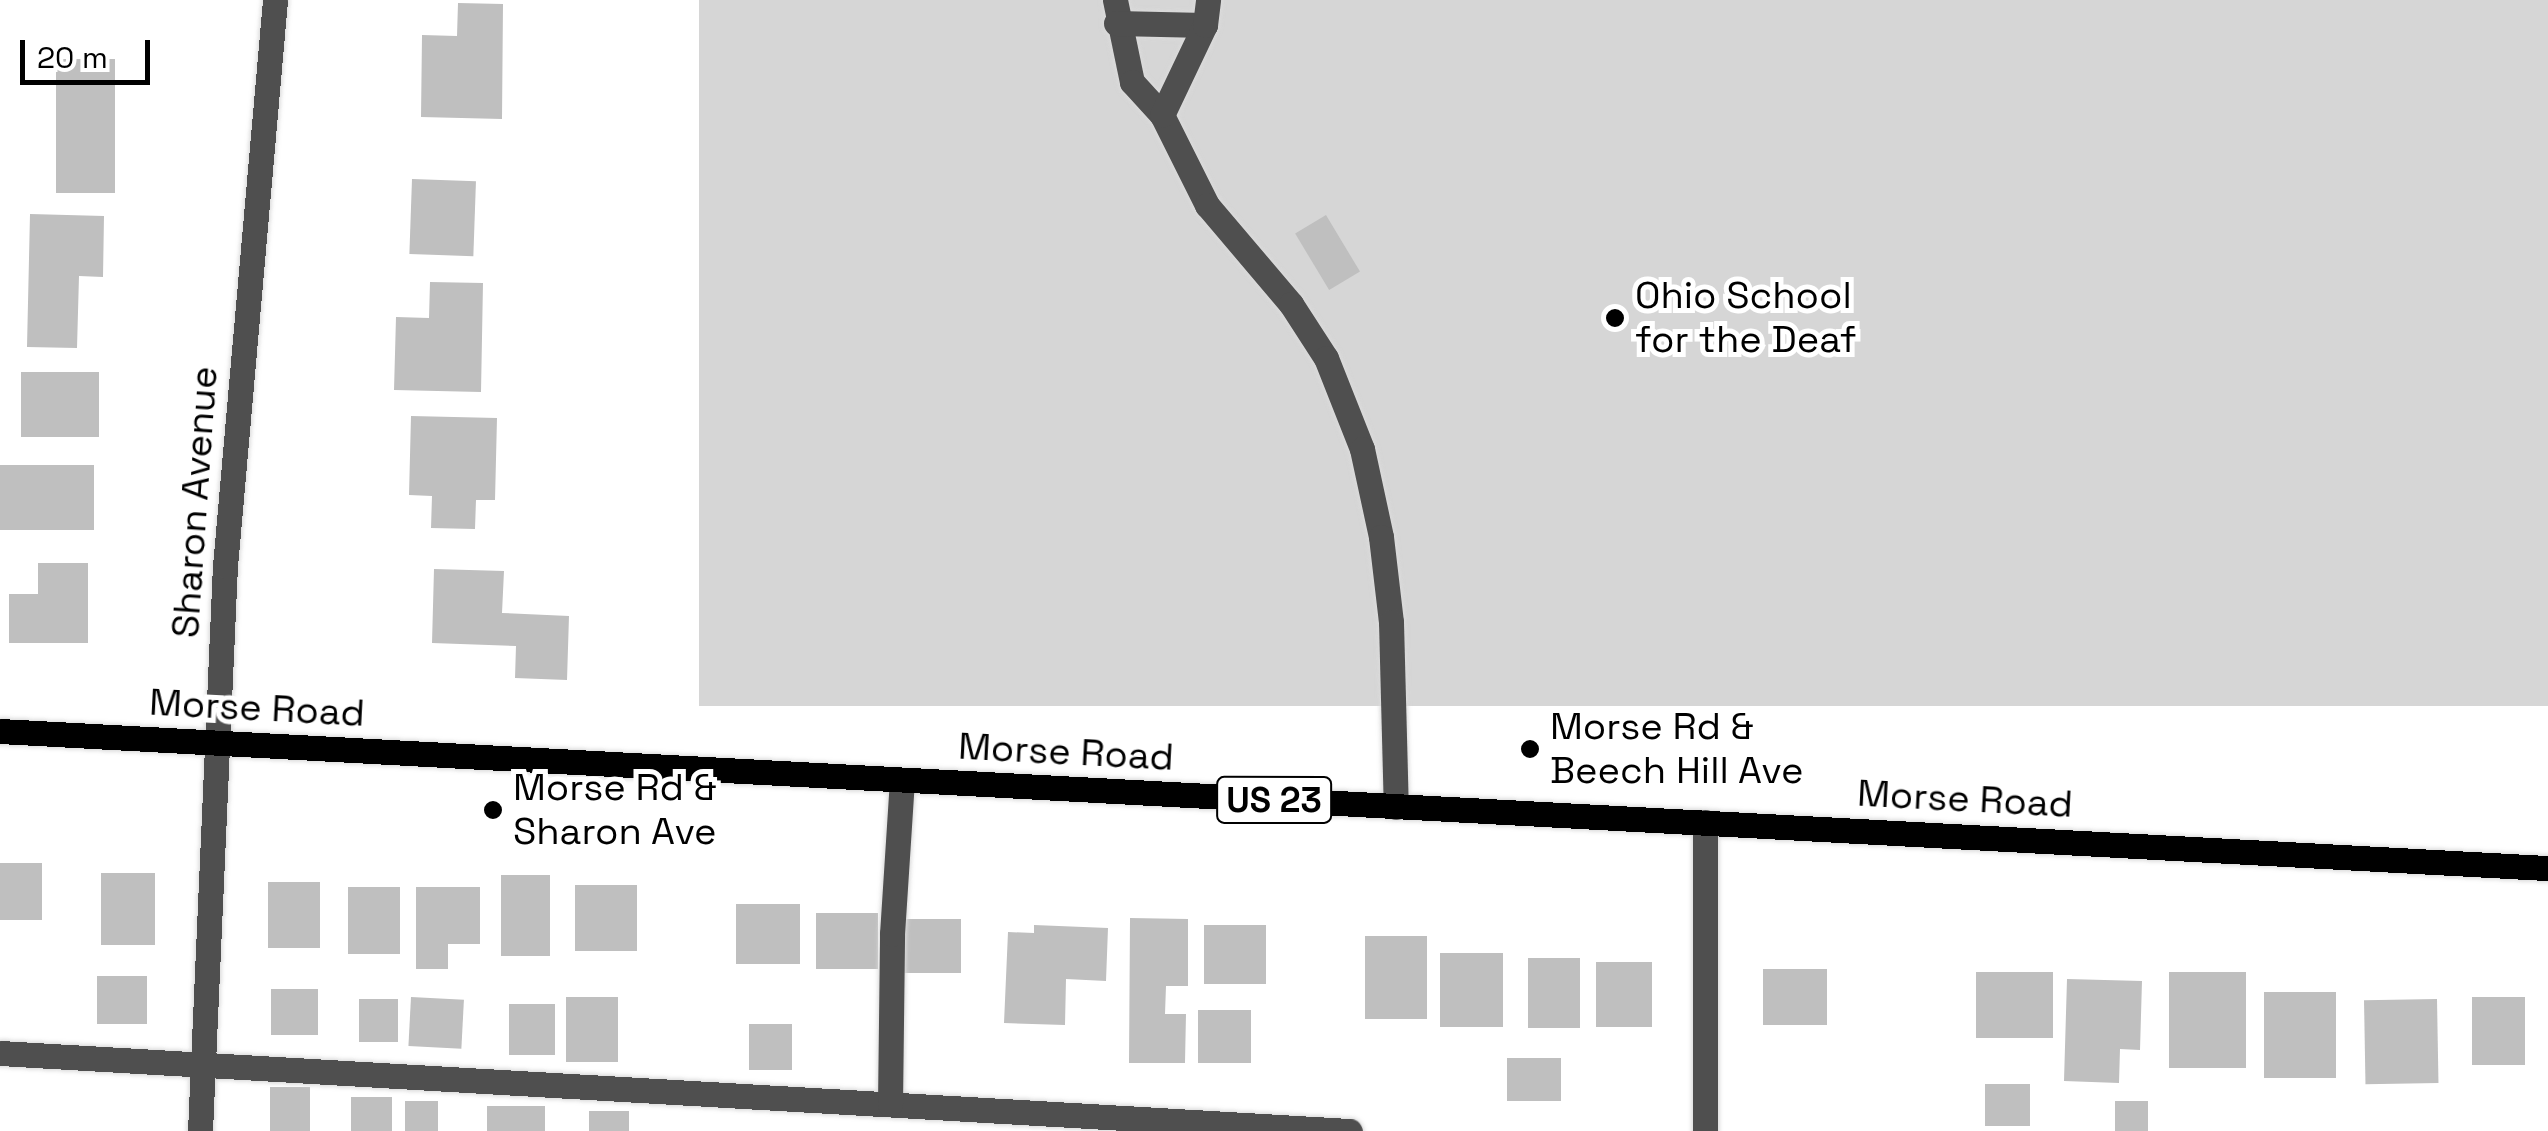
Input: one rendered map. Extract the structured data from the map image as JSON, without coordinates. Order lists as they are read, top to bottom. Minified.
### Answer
{"streets":{"main road":["Morse Road","US 23"],"street":["Sharon Avenue"]},"crossings":[["Sharon Avenue","Morse Road"]],"places":["Ohio School for the Deaf","Morse Rd & Beech Hill Ave","Morse Rd & Sharon Ave"],"scale_bar":"20 m"}
